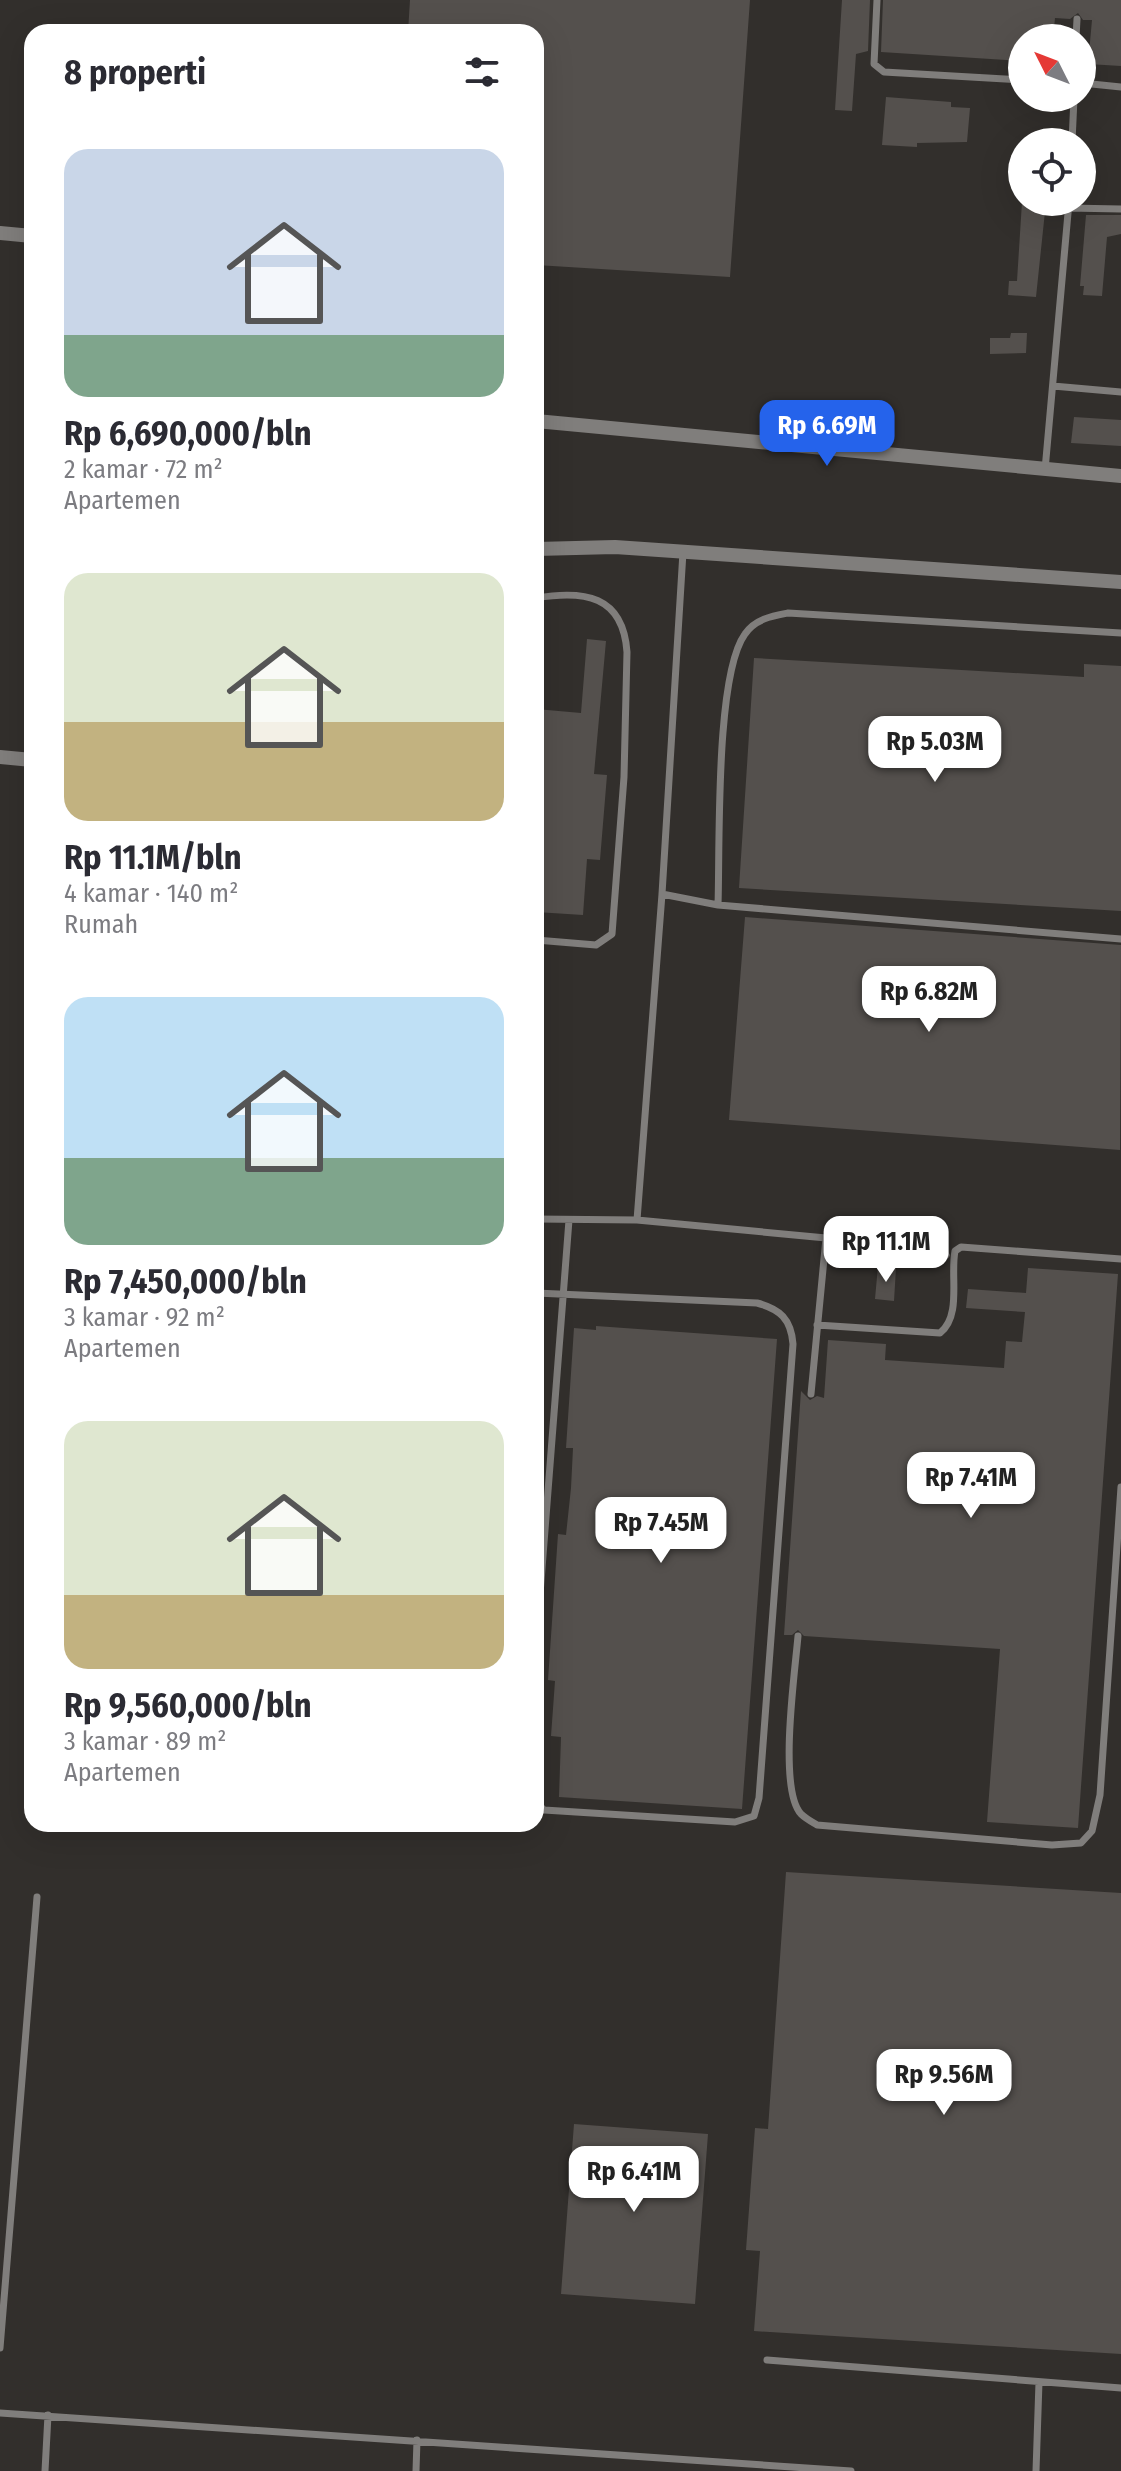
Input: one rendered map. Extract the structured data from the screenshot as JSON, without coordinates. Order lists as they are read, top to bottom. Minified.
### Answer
{"north":"top left","page":{"heading":"8 properti","list":[{"name":"Rp 6,690,000/bln","note":"2 kamar · 72 m² · Apartemen"},{"name":"Rp 11.1M/bln","note":"4 kamar · 140 m² · Rumah"},{"name":"Rp 7,450,000/bln","note":"3 kamar · 92 m² · Apartemen"},{"name":"Rp 9,560,000/bln","note":"3 kamar · 89 m² · Apartemen"}],"price":["Rp 6.69M","Rp 5.03M","Rp 6.82M","Rp 11.1M","Rp 7.41M","Rp 7.45M","Rp 9.56M","Rp 6.41M"]}}
